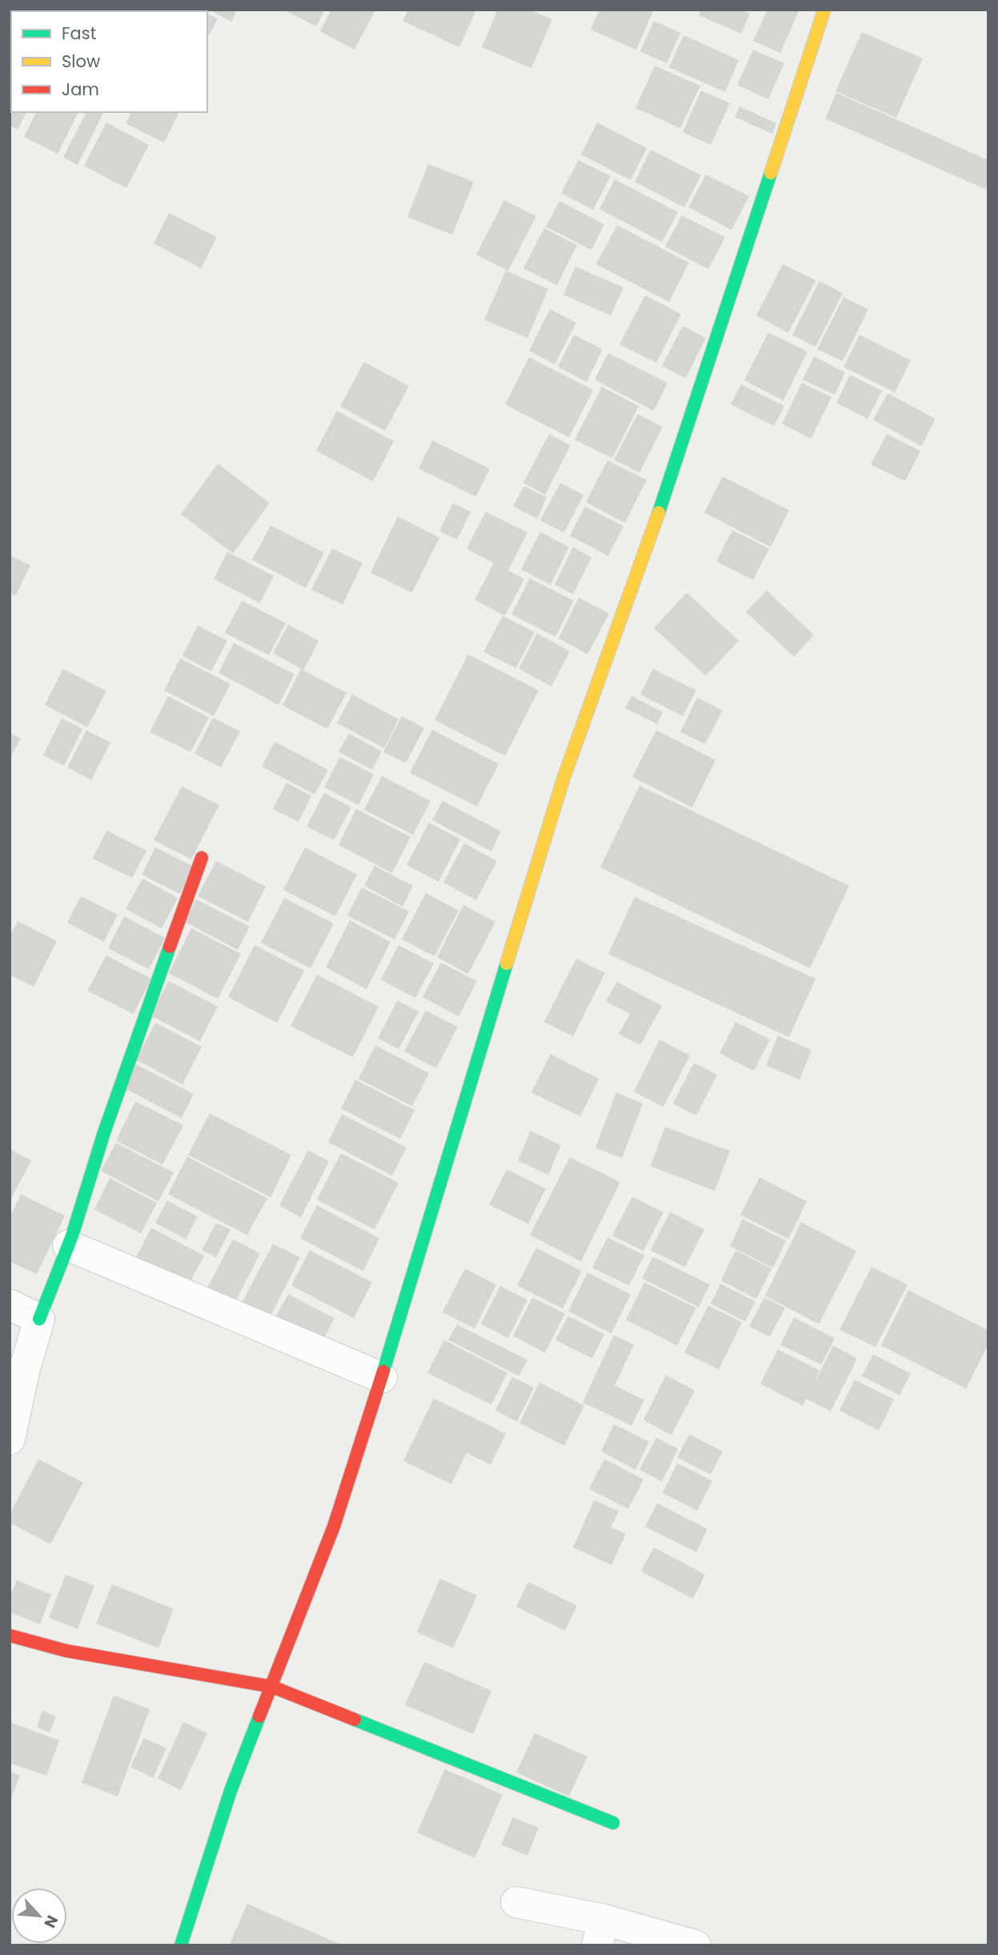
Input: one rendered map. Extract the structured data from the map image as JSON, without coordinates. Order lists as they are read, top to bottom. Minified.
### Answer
{"legend":["Fast","Slow","Jam"],"north":"bottom right"}
